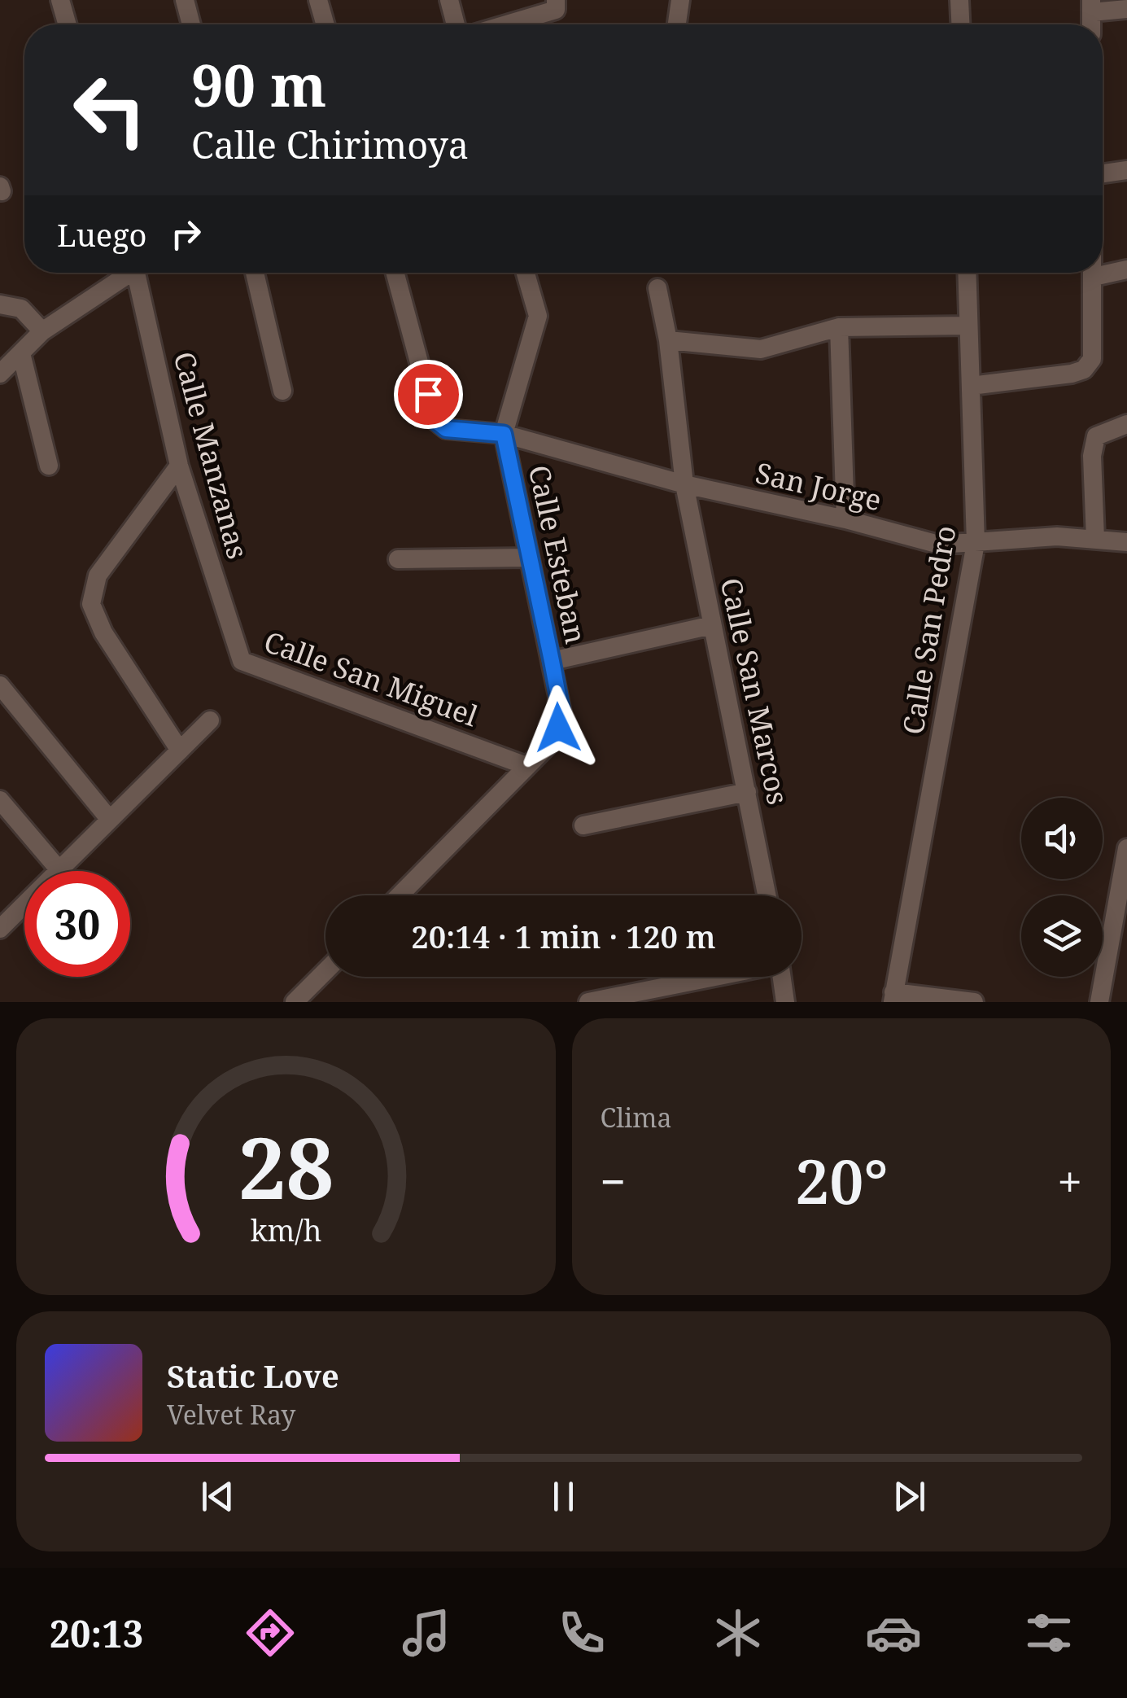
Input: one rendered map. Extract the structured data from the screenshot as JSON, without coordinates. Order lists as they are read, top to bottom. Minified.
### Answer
{"streets":{"street":["Calle Manzanas","San Jorge","Calle Esteban","Calle San Pedro","Calle San Miguel","Calle San Marcos"]},"crossings":[["Calle Manzanas","Calle San Miguel"],["San Jorge","Calle Esteban"],["San Jorge","Calle San Pedro"],["San Jorge","Calle San Marcos"],["Calle Esteban","Calle San Miguel"]],"page":{"turn":["90 m","Calle Chirimoya"],"then":"Luego","limit":"30","trip":"20:14 · 1 min · 120 m","tile":"Clima","heat":["−","20°","+"],"song":["Static Love","Velvet Ray"],"tabs":"20:13","gauge":["28","km/h"]}}
